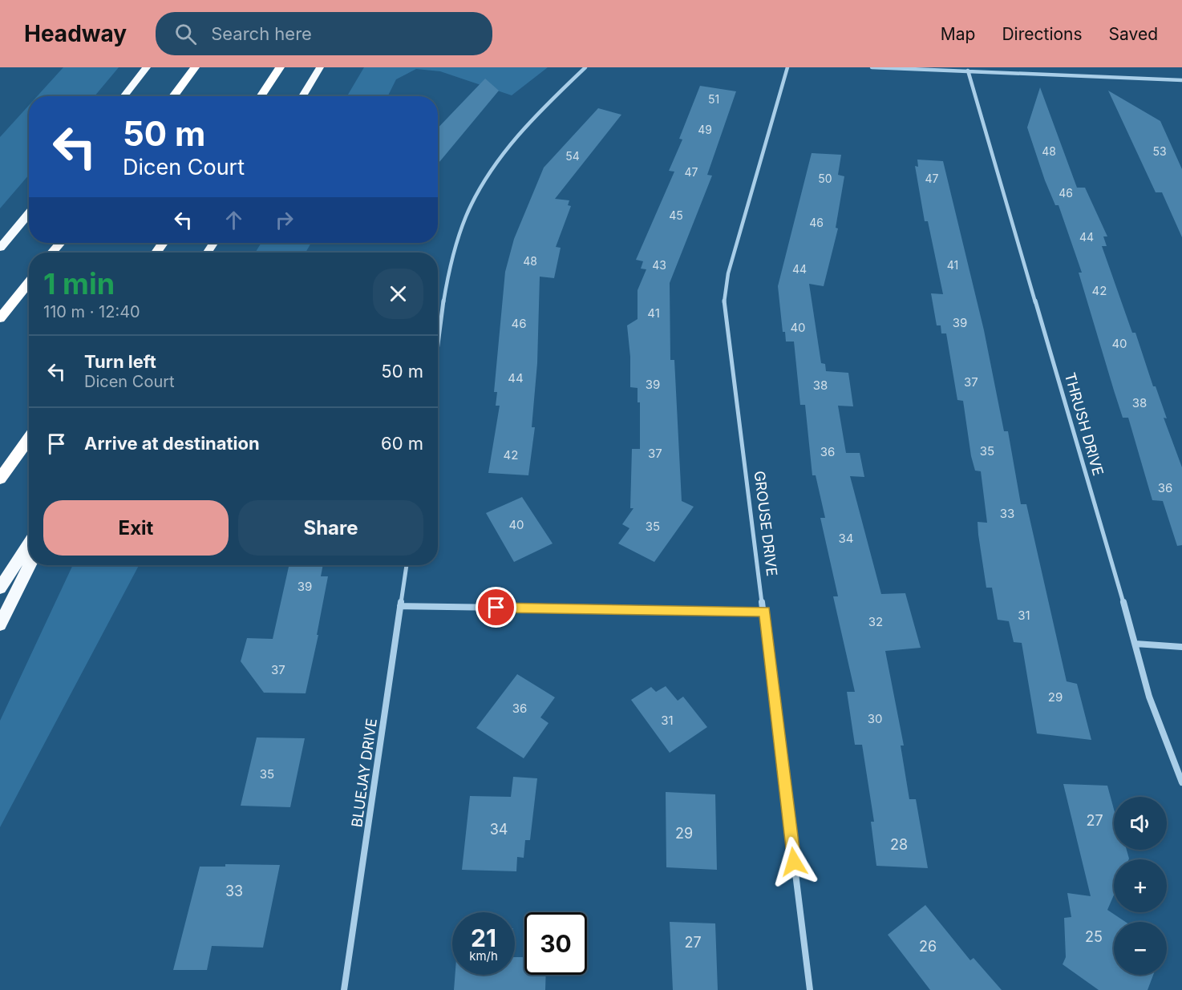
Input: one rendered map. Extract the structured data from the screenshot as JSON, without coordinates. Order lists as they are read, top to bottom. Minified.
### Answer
{"streets":{"street":["THRUSH DRIVE","GROUSE DRIVE","BLUEJAY DRIVE"]},"house_numbers":["51","49","48","53","54","47","50","47","46","45","46","44","48","43","41","44","42","41","39","46","40","40","44","37","39","38","38","35","36","37","42","36","33","40","35","34","39","31","32","37","29","36","30","31","35","27","34","29","28","33","25","27","26"],"page":{"header":"Headway","search":"Search here","nav":["Map","Directions","Saved"],"turn":["50 m","Dicen Court"],"heading":["1 min","110 m · 12:40"],"list":[{"name":"Turn left","note":"Dicen Court","value":"50 m"},{"name":"Arrive at destination","value":"60 m"}],"buttons":["Exit","Share"],"map_buttons":["+","−"],"speed":"21 km/h","limit":"30"}}
